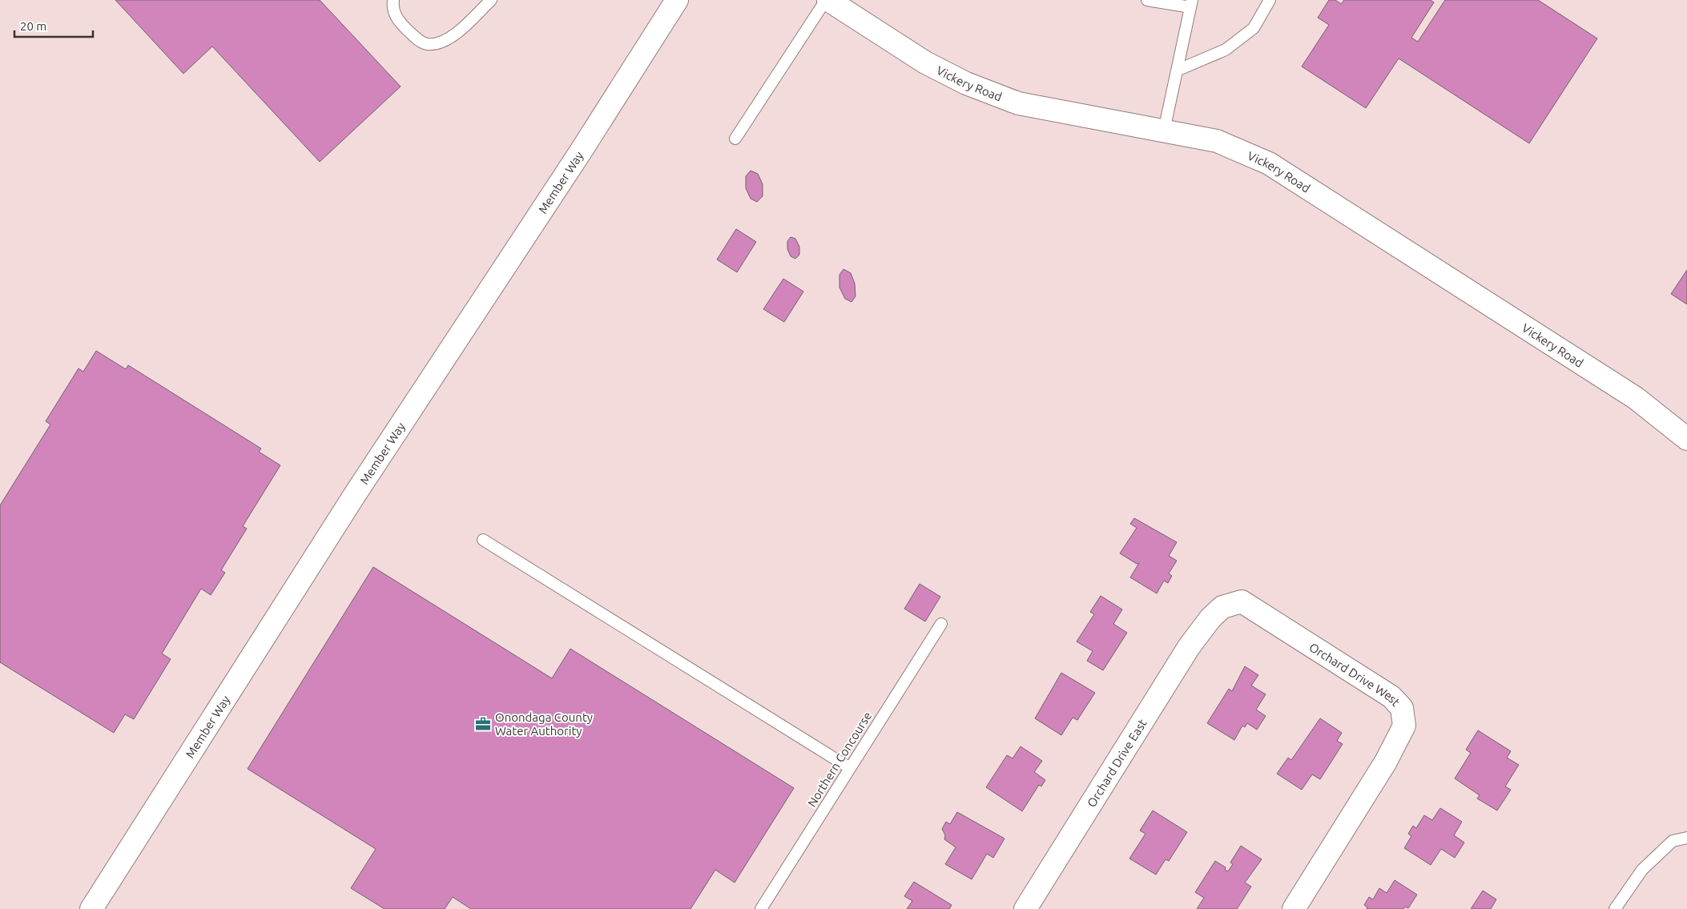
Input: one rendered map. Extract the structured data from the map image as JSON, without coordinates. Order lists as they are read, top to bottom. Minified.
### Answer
{"streets":{"street":["Vickery Road","Member Way","Orchard Drive West","Orchard Drive East"],"lane":["Northern Concourse"]},"crossings":[["Orchard Drive West","Orchard Drive East"]],"places":{"office":["Onondaga County Water Authority"]},"scale_bar":"20 m"}
